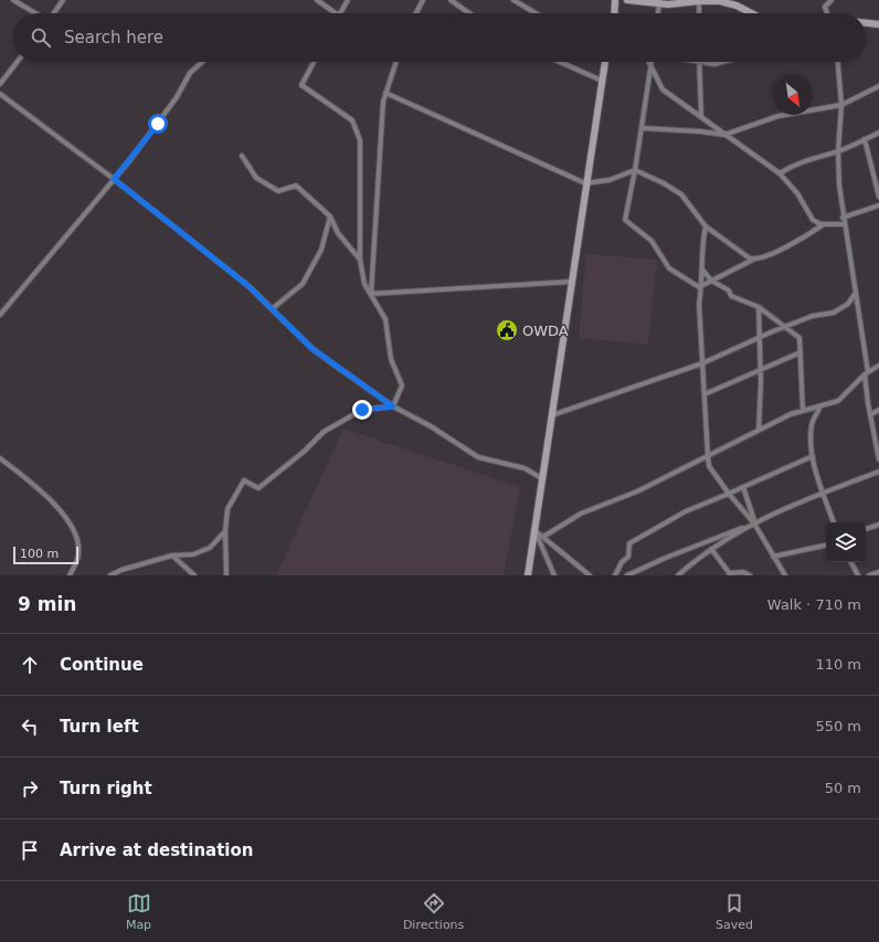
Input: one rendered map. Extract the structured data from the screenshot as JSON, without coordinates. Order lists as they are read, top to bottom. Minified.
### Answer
{"places":{"public building":["OWDA"]},"scale_bar":"100 m","north":"bottom right","page":{"search":"Search here","scale":"100 m","heading":["9 min","Walk · 710 m"],"list":[["Continue","110 m"],["Turn left","550 m"],["Turn right","50 m"],"Arrive at destination"],"nav":["Map","Directions","Saved"]}}
